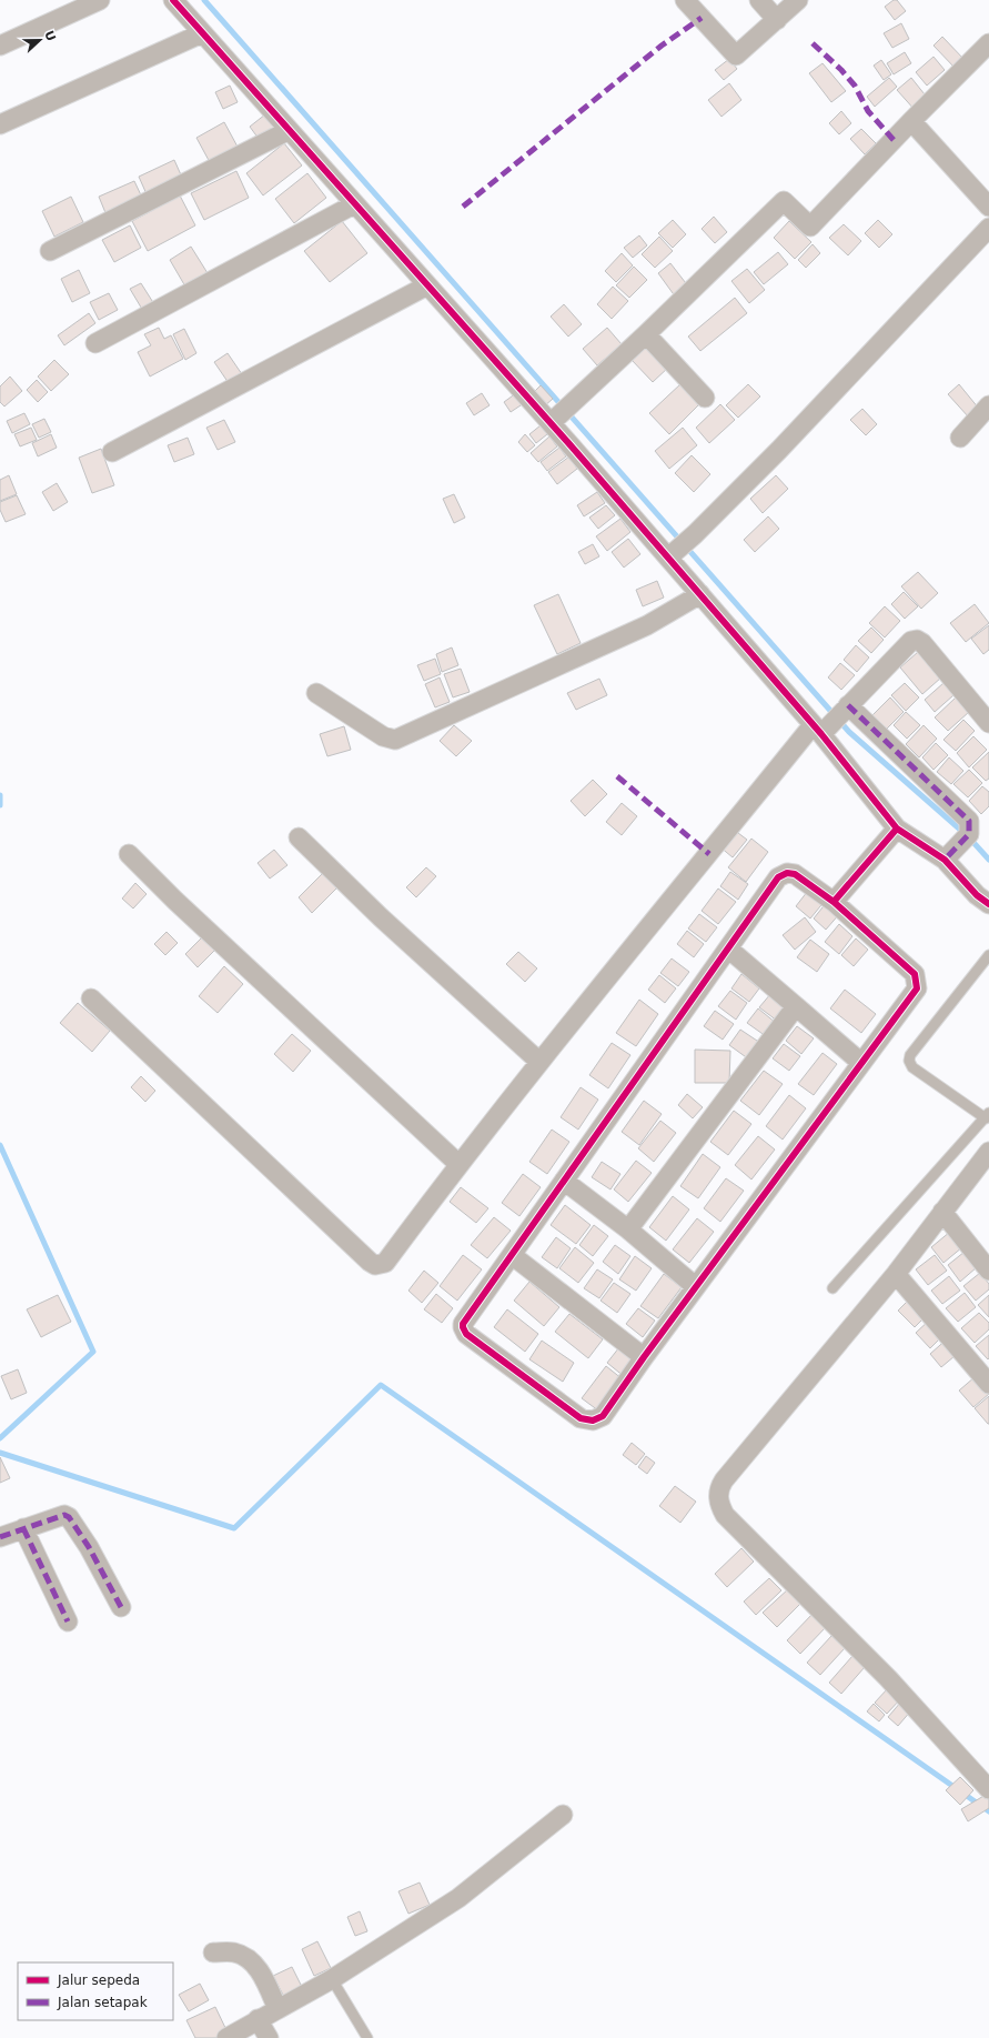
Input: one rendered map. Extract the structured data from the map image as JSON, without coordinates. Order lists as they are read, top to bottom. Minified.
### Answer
{"legend":["Jalur sepeda","Jalan setapak"],"north":"right"}
